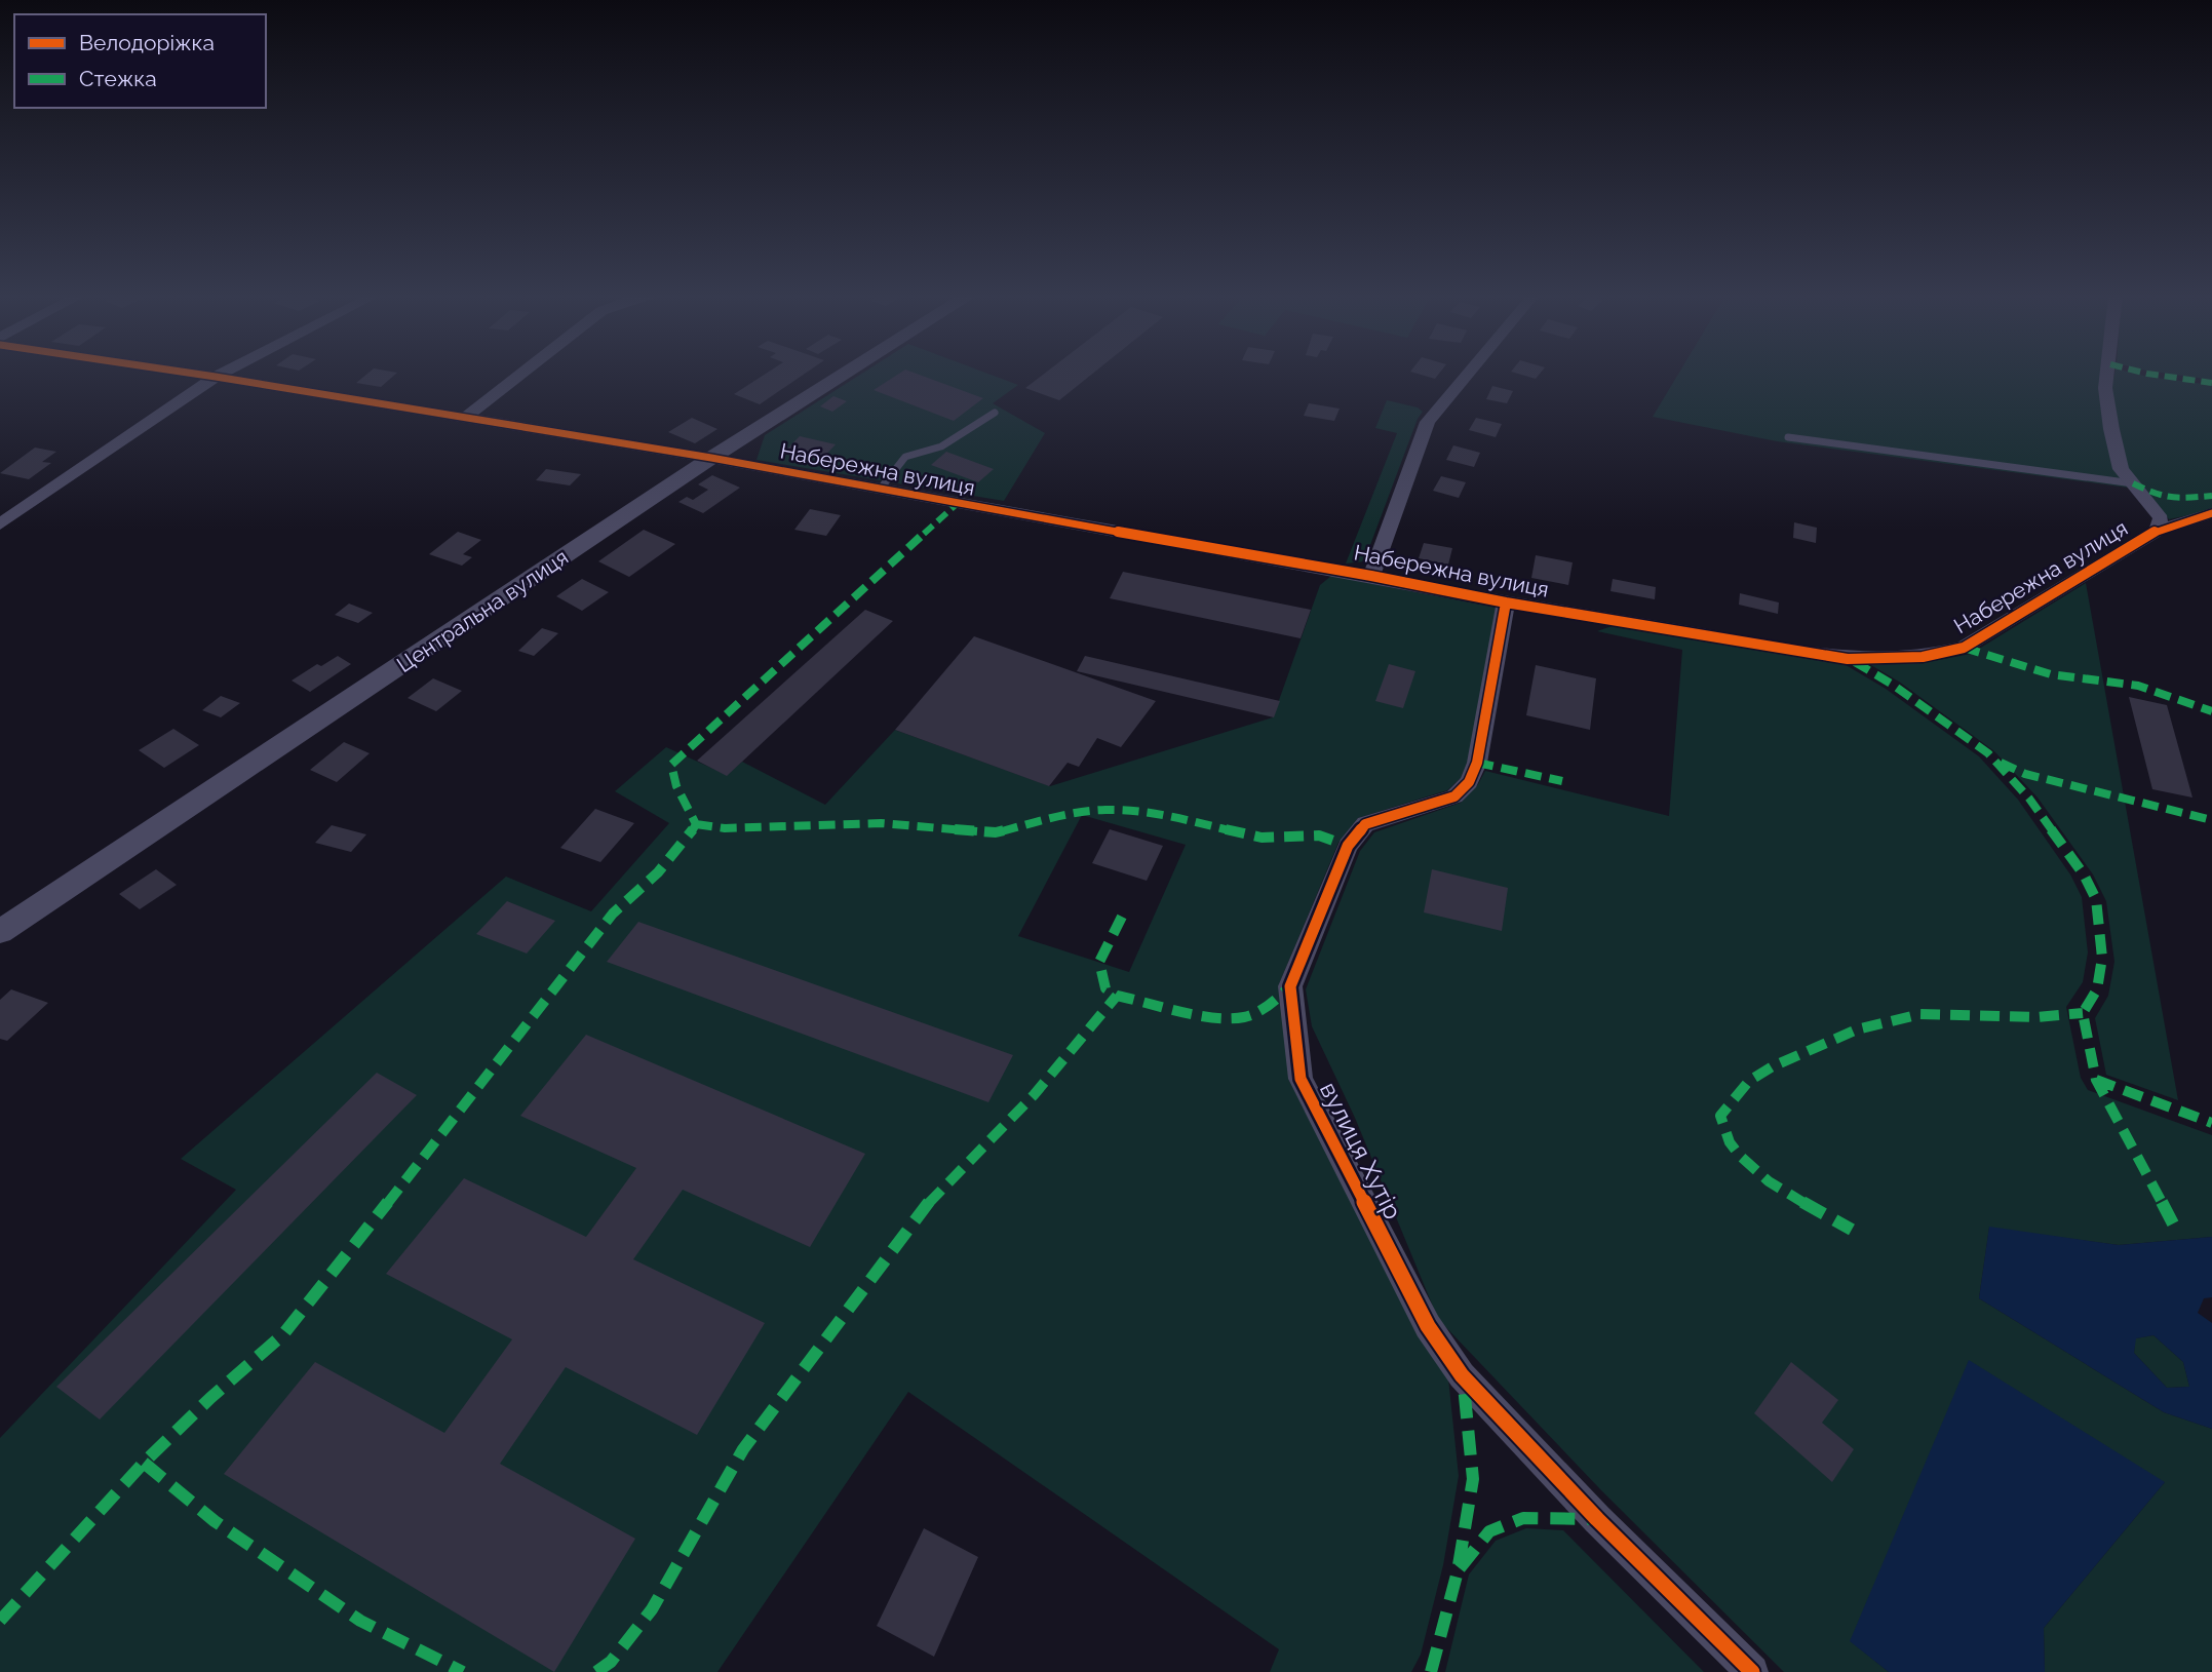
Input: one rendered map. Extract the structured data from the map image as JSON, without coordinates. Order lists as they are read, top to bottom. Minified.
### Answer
{"streets":{"street":["Набережна вулиця","Центральна вулиця","вулиця Хутір"]},"crossings":[["Набережна вулиця","Центральна вулиця"],["Набережна вулиця","вулиця Хутір"]],"legend":["Велодоріжка","Стежка"]}
